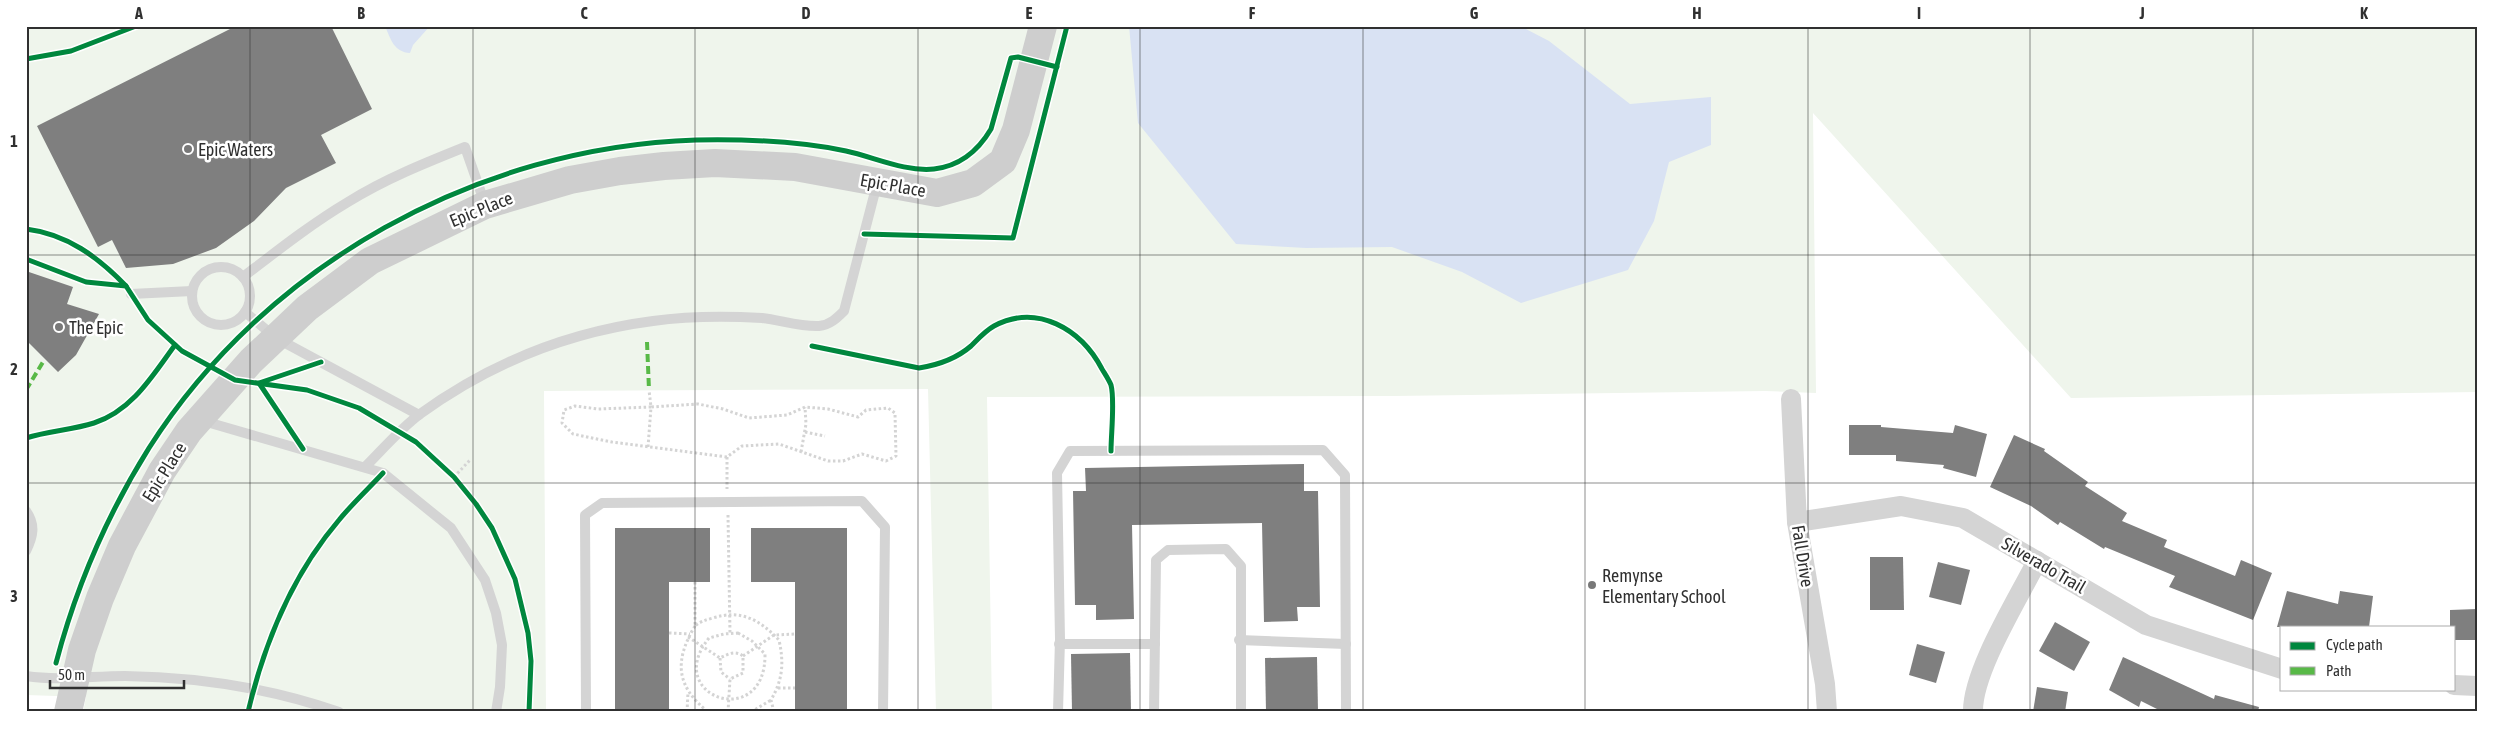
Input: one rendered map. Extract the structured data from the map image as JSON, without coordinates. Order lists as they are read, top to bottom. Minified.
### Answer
{"streets":{"street":["Epic Place","Fall Drive","Silverado Trail"]},"crossings":[["Fall Drive","Silverado Trail"]],"places":["Epic Waters","The Epic","Remynse Elementary School"],"legend":["Cycle path","Path"],"scale_bar":"50 m","grid":{"columns":["A","B","C","D","E","F","G","H","I","J","K"],"rows":["1","2","3"]}}
